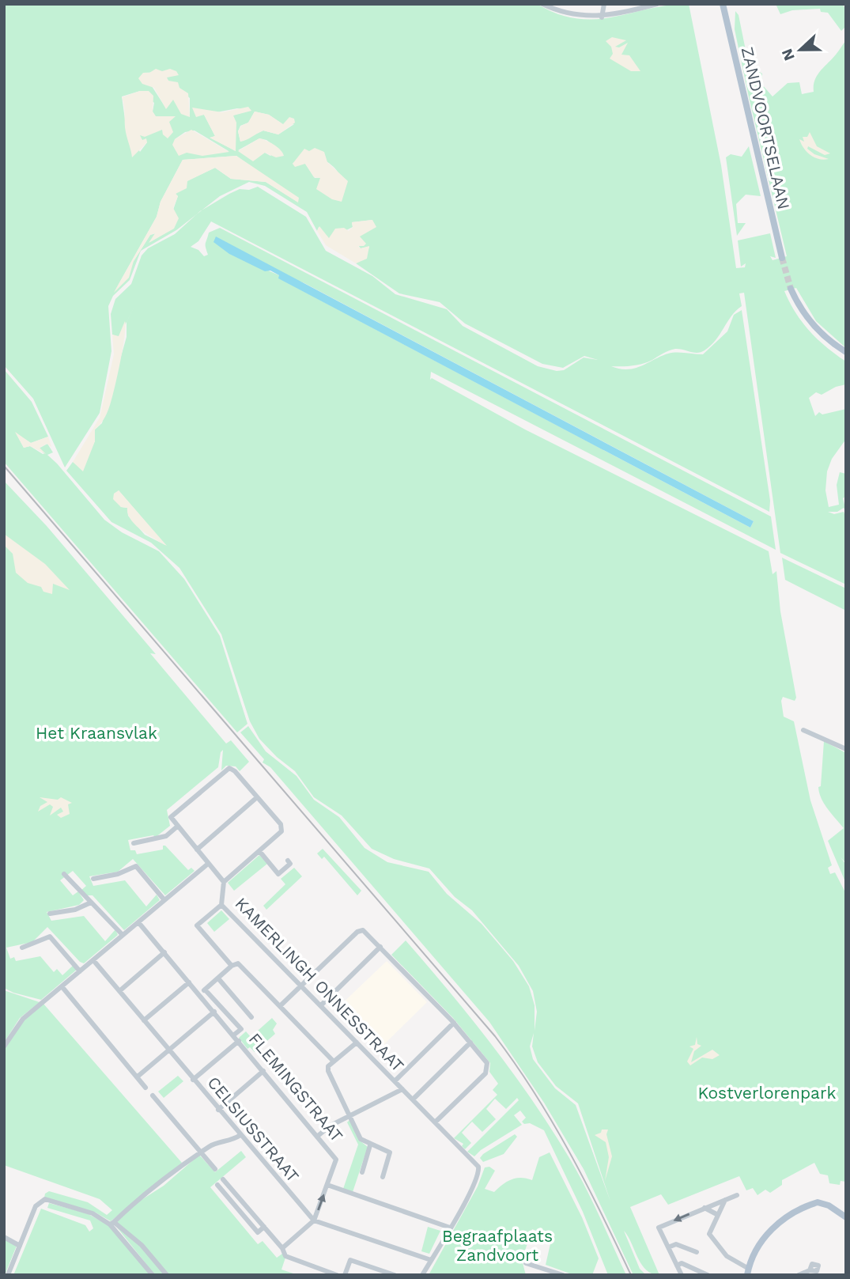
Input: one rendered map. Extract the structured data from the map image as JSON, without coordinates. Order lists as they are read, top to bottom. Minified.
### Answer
{"streets":{"main road":["ZANDVOORTSELAAN"],"street":["KAMERLINGH ONNESSTRAAT","FLEMINGSTRAAT","CELSIUSSTRAAT"]},"crossings":[["FLEMINGSTRAAT","CELSIUSSTRAAT"]],"parks":["Het Kraansvlak","Kostverlorenpark","Begraafplaats Zandvoort"],"north":"left"}
